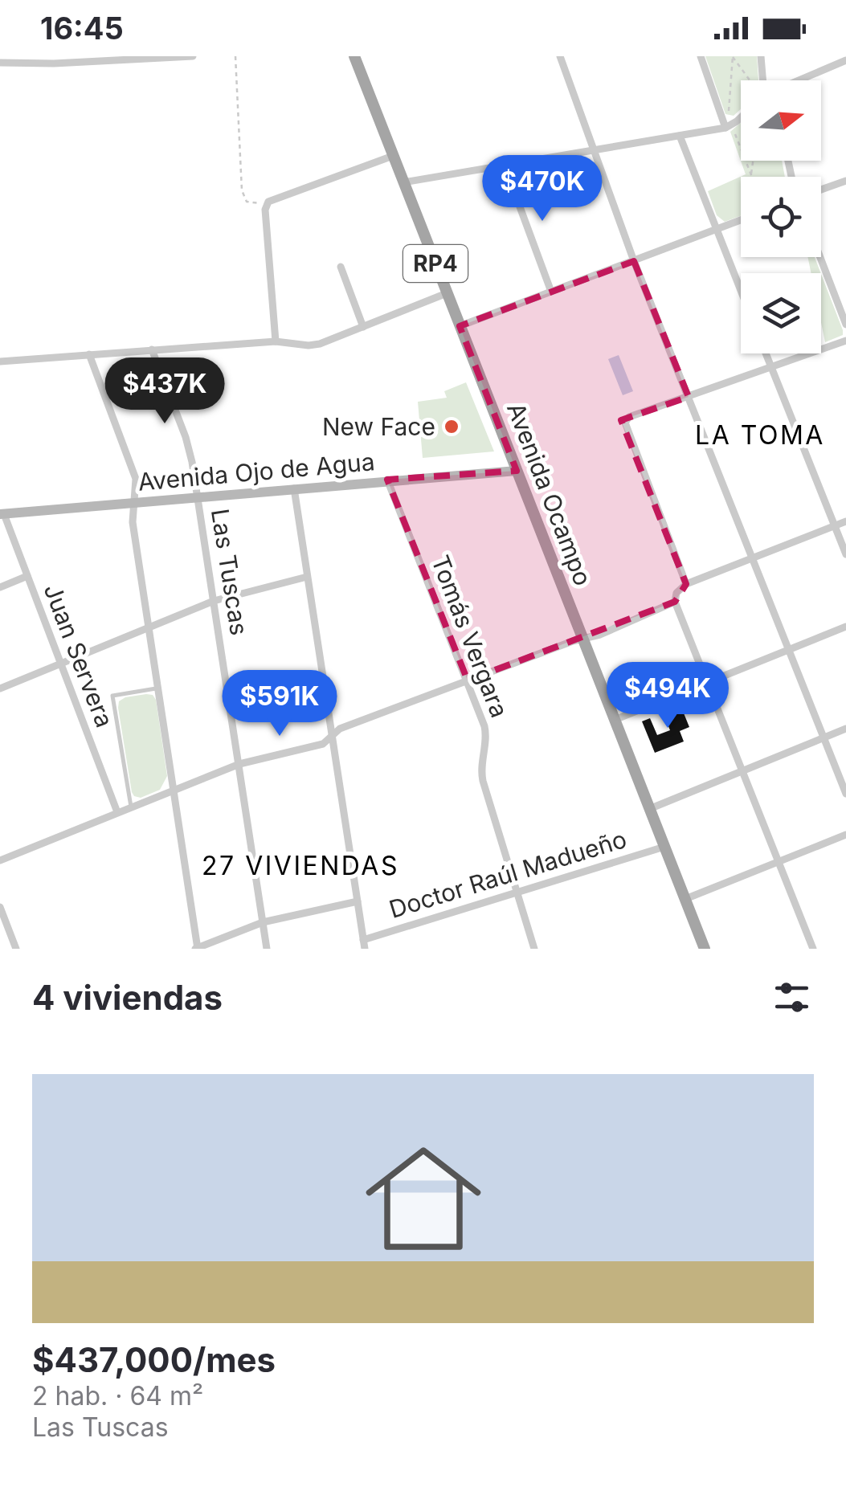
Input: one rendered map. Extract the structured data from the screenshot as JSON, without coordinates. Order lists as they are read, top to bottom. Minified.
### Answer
{"streets":{"main road":["RP4","Avenida Ojo de Agua","Avenida Ocampo"],"street":["Las Tuscas","Tomás Vergara","Juan Servera","Doctor Raúl Madueño"]},"crossings":[["Avenida Ojo de Agua","Avenida Ocampo"],["Avenida Ojo de Agua","Las Tuscas"],["Avenida Ojo de Agua","Tomás Vergara"],["Avenida Ojo de Agua","Juan Servera"],["Avenida Ocampo","Doctor Raúl Madueño"],["Las Tuscas","Doctor Raúl Madueño"],["Tomás Vergara","Doctor Raúl Madueño"]],"districts":["LA TOMA","27 VIVIENDAS"],"places":["New Face"],"north":"right","page":{"status":"16:45","price":["$470K","$437K","$494K","$591K"],"heading":"4 viviendas","list":[{"name":"$437,000/mes","note":"2 hab. · 64 m² · Las Tuscas"}]}}
